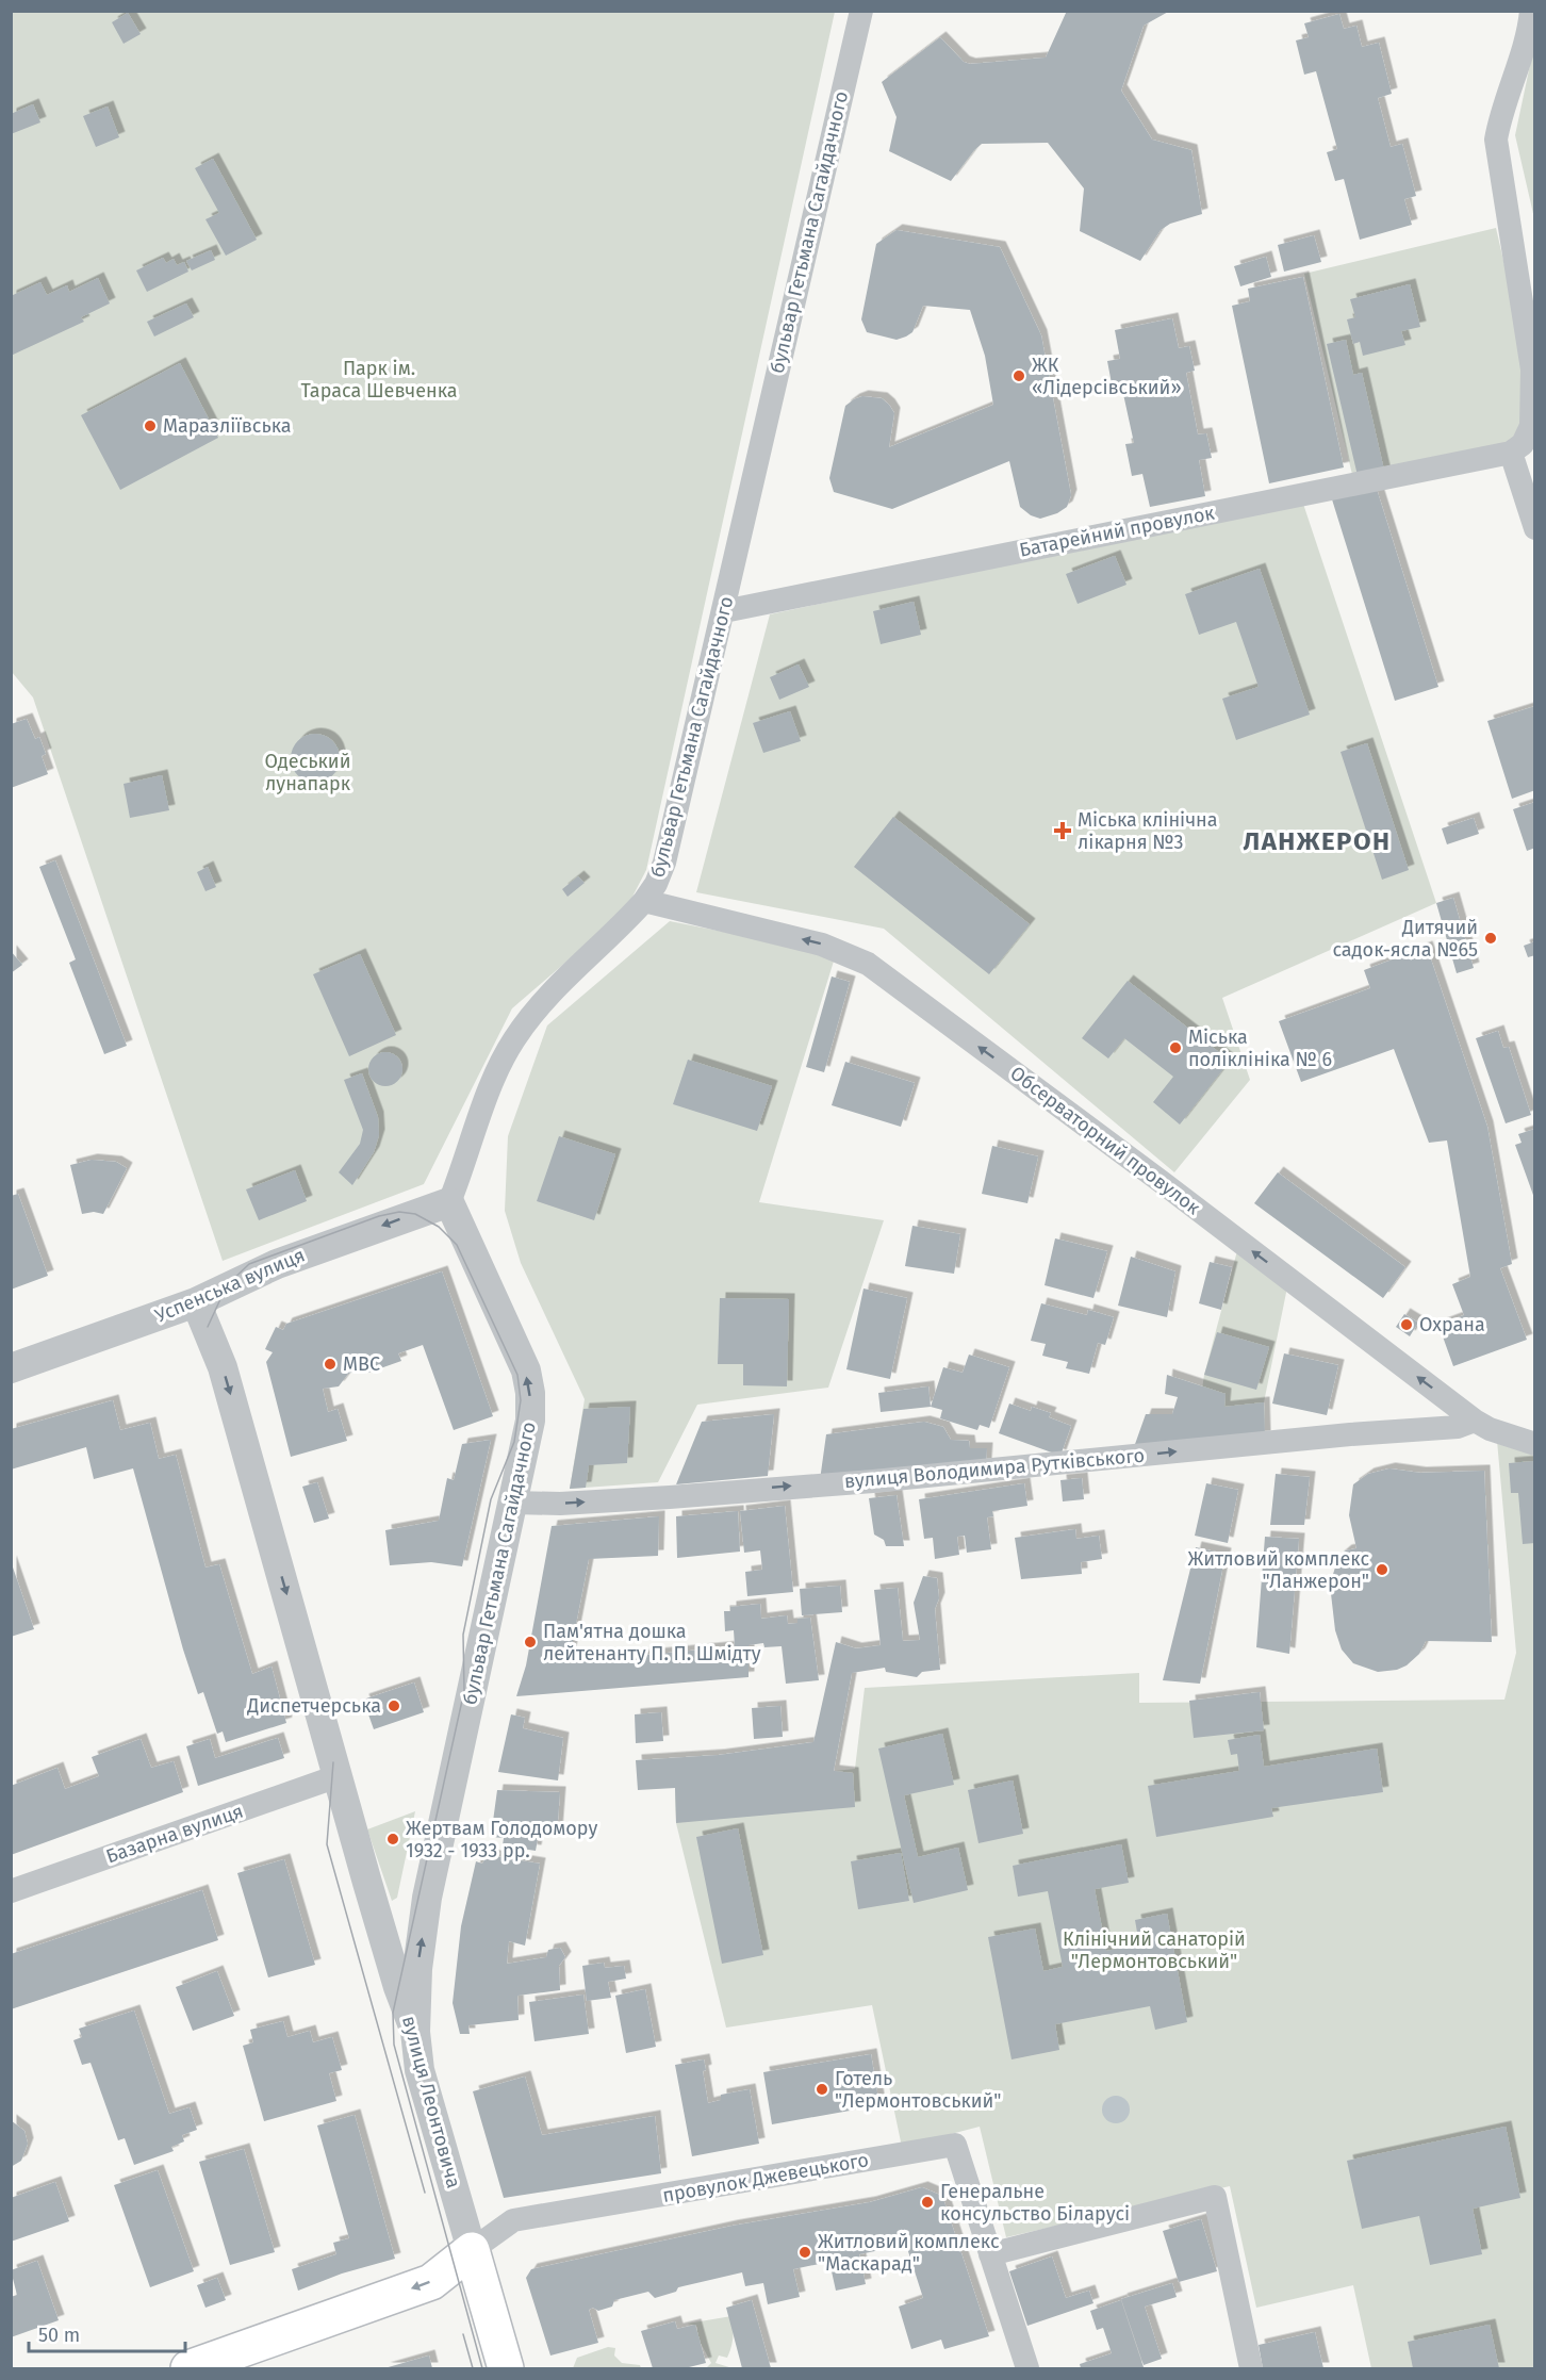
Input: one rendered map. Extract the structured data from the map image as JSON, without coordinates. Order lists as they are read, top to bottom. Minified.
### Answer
{"streets":{"main road":["вулиця Леонтовича"],"street":["бульвар Гетьмана Сагайдачного","Батарейний провулок","Обсерваторний провулок","Успенська вулиця","вулиця Володимира Рутківського","Базарна вулиця","провулок Джевецького"]},"crossings":[["бульвар Гетьмана Сагайдачного","Батарейний провулок"],["бульвар Гетьмана Сагайдачного","Обсерваторний провулок"],["бульвар Гетьмана Сагайдачного","Успенська вулиця"],["бульвар Гетьмана Сагайдачного","вулиця Володимира Рутківського"],["бульвар Гетьмана Сагайдачного","вулиця Леонтовича"],["Обсерваторний провулок","вулиця Володимира Рутківського"],["Успенська вулиця","вулиця Леонтовича"],["Базарна вулиця","вулиця Леонтовича"],["вулиця Леонтовича","провулок Джевецького"]],"one_way":["Обсерваторний провулок","Успенська вулиця","вулиця Володимира Рутківського","вулиця Леонтовича"],"districts":["ЛАНЖЕРОН"],"parks":["Парк ім. Тараса Шевченка","Одеський лунапарк","Клінічний санаторій \"Лермонтовський\""],"places":{"other":["ЖК «Лідерсівський»","Маразліївська","Дитячий садок-ясла №65","Міська поліклініка № 6","Охрана","МВС","Житловий комплекс \"Ланжерон\"","Пам'ятна дошка лейтенанту П. П. Шмідту","Диспетчерська","Жертвам Голодомору 1932 - 1933 рр.","Готель \"Лермонтовський\"","Генеральне консульство Біларусі","Житловий комплекс \"Маскарад\""],"health":["Міська клінічна лікарня №3"]},"scale_bar":"50 m"}
